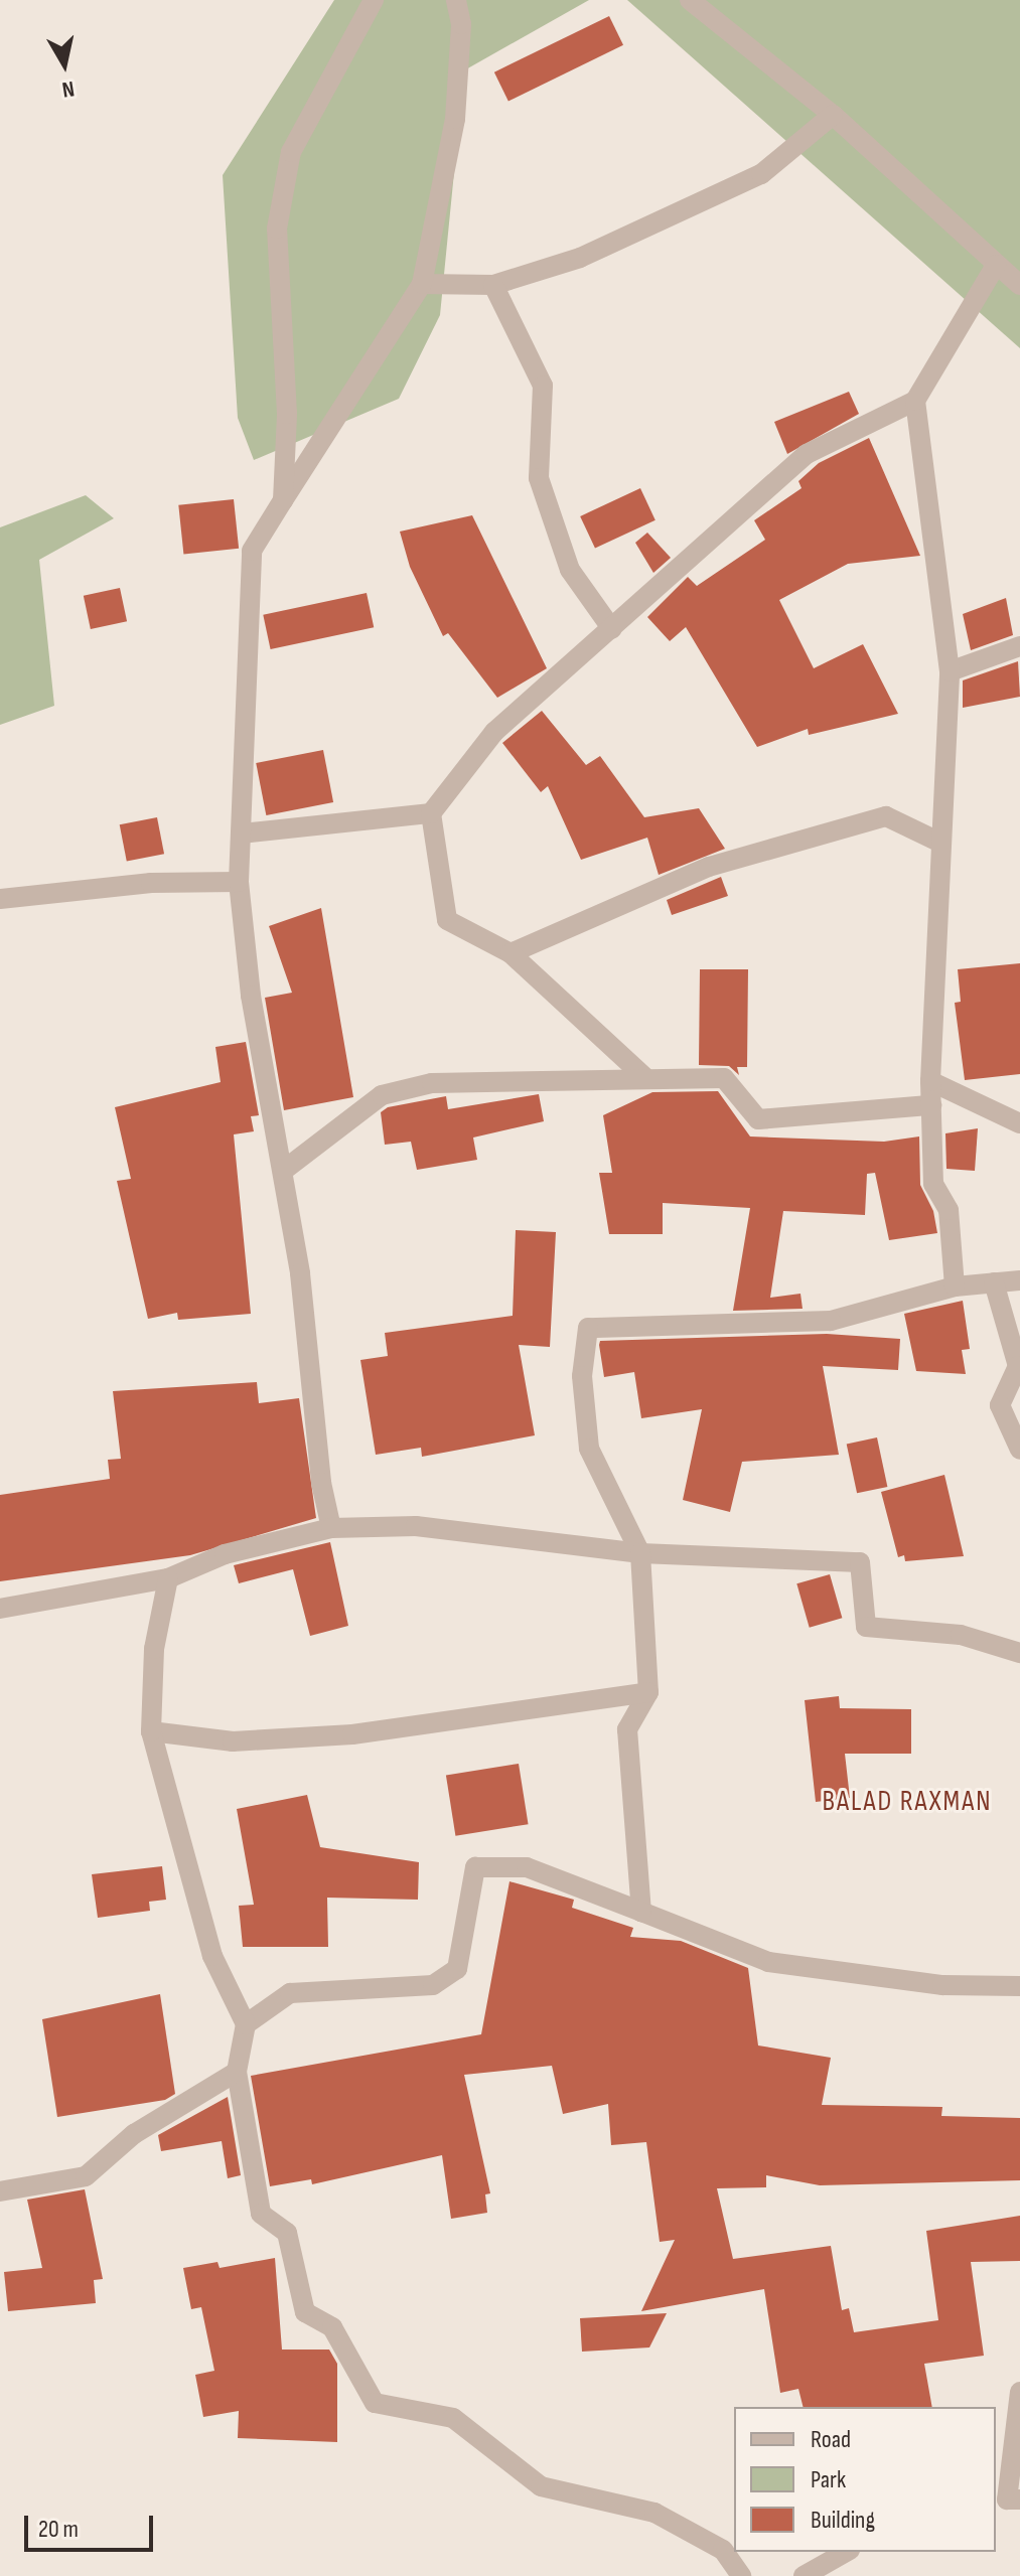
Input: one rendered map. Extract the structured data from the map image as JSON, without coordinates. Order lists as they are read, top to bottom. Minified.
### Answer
{"districts":["BALAD RAXMAN"],"legend":["Road","Park","Building"],"scale_bar":"20 m","north":"bottom"}
